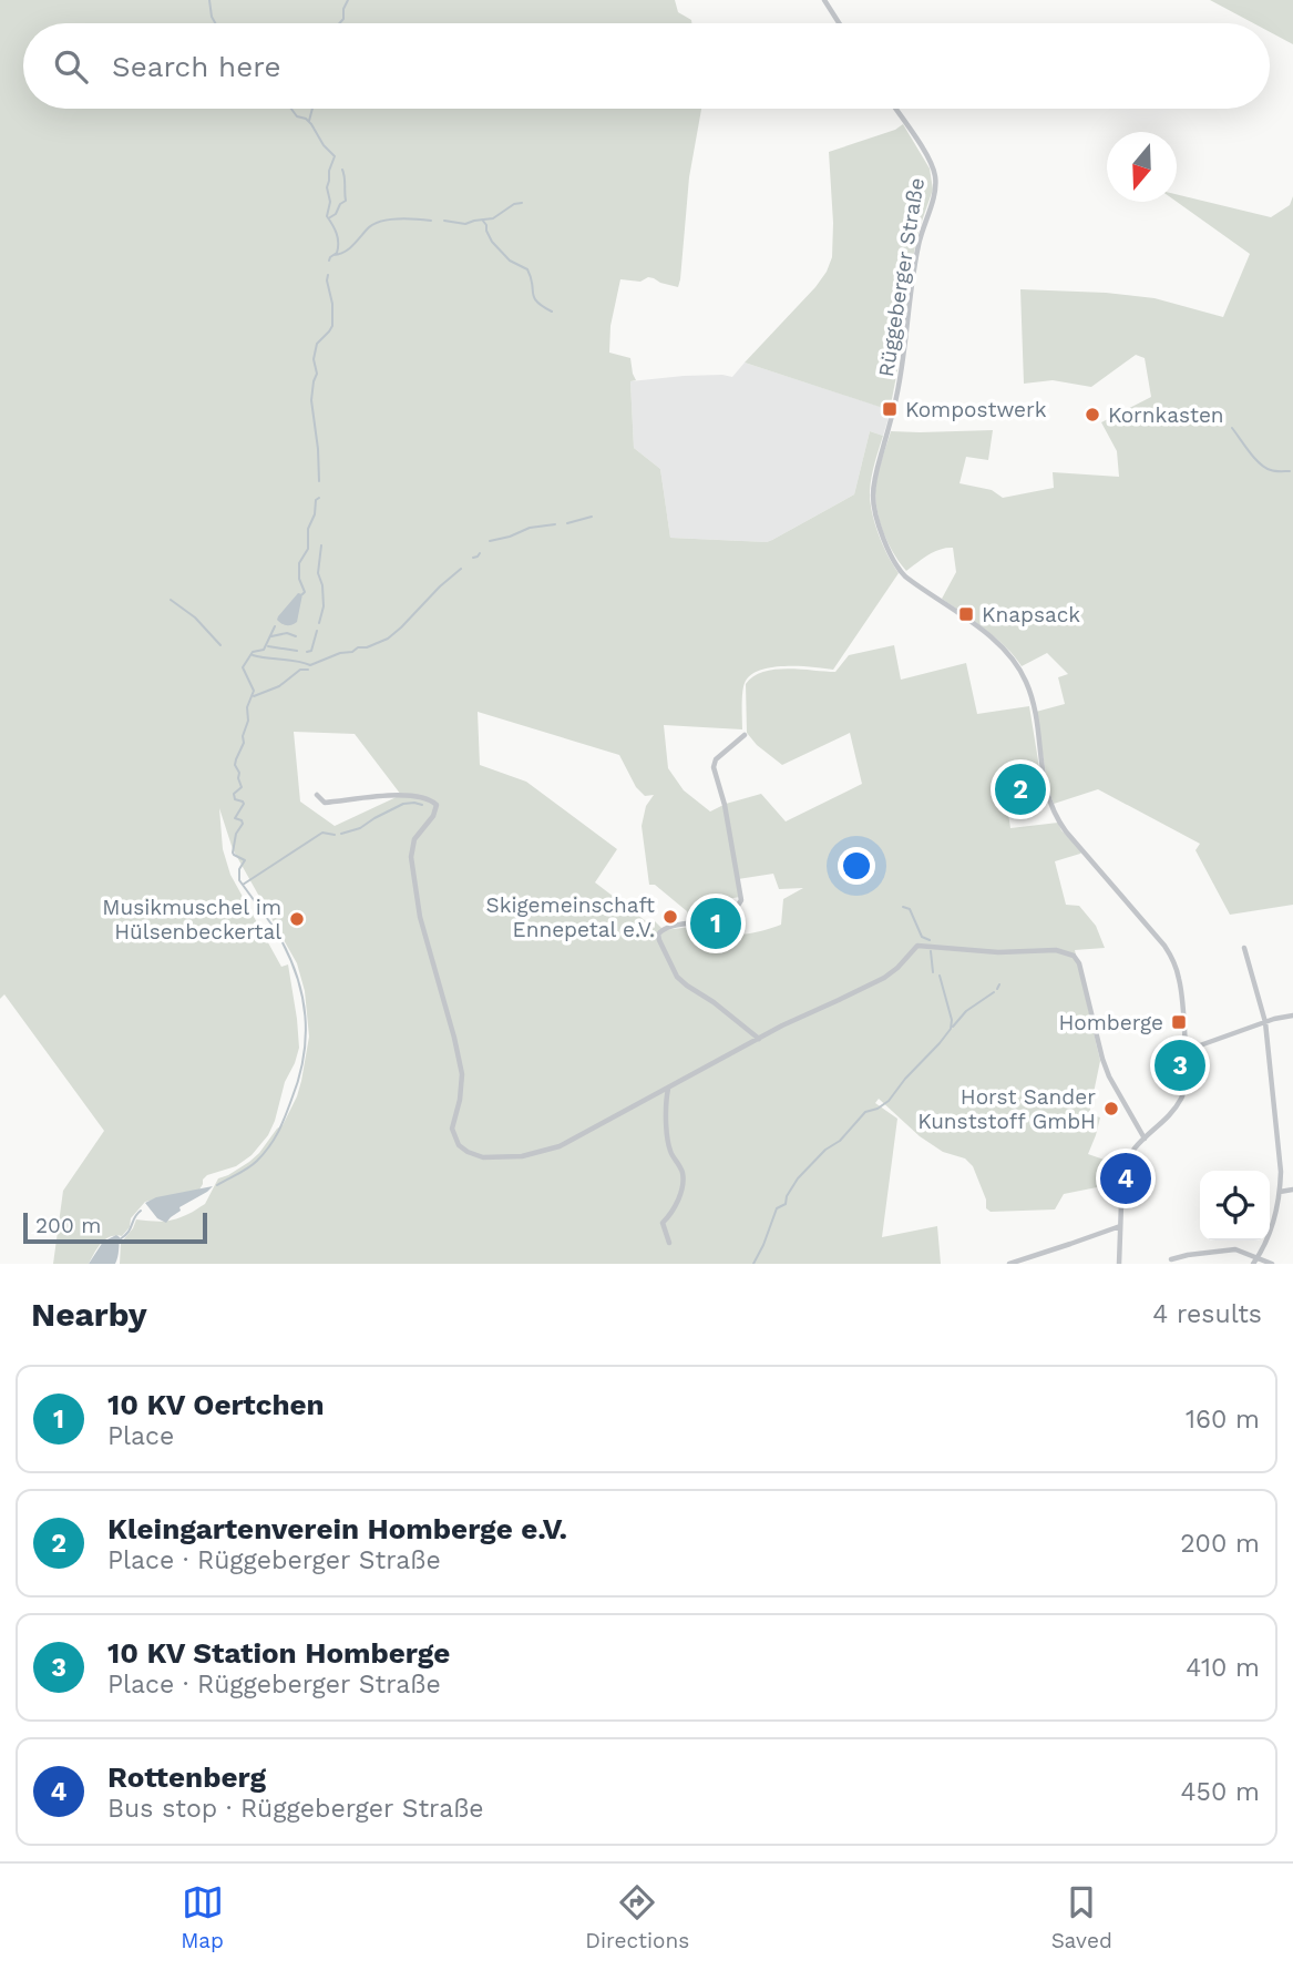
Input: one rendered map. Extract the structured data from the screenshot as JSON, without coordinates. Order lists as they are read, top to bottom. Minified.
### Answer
{"streets":{"street":["Rüggeberger Straße"]},"places":{"transit":["Kompostwerk","Knapsack","Homberge"],"other":["Kornkasten","Skigemeinschaft Ennepetal e.V.","Musikmuschel im Hülsenbeckertal","Horst Sander Kunststoff GmbH"]},"scale_bar":"200 m","north":"bottom","page":{"search":"Search here","pins":["2","1","3","4"],"scale":"200 m","heading":["Nearby","4 results"],"list":[{"mark":"1","name":"10 KV Oertchen","note":"Place","value":"160 m"},{"mark":"2","name":"Kleingartenverein Homberge e.V.","note":"Place · Rüggeberger Straße","value":"200 m"},{"mark":"3","name":"10 KV Station Homberge","note":"Place · Rüggeberger Straße","value":"410 m"},{"mark":"4","name":"Rottenberg","note":"Bus stop · Rüggeberger Straße","value":"450 m"}],"nav":["Map","Directions","Saved"]}}
